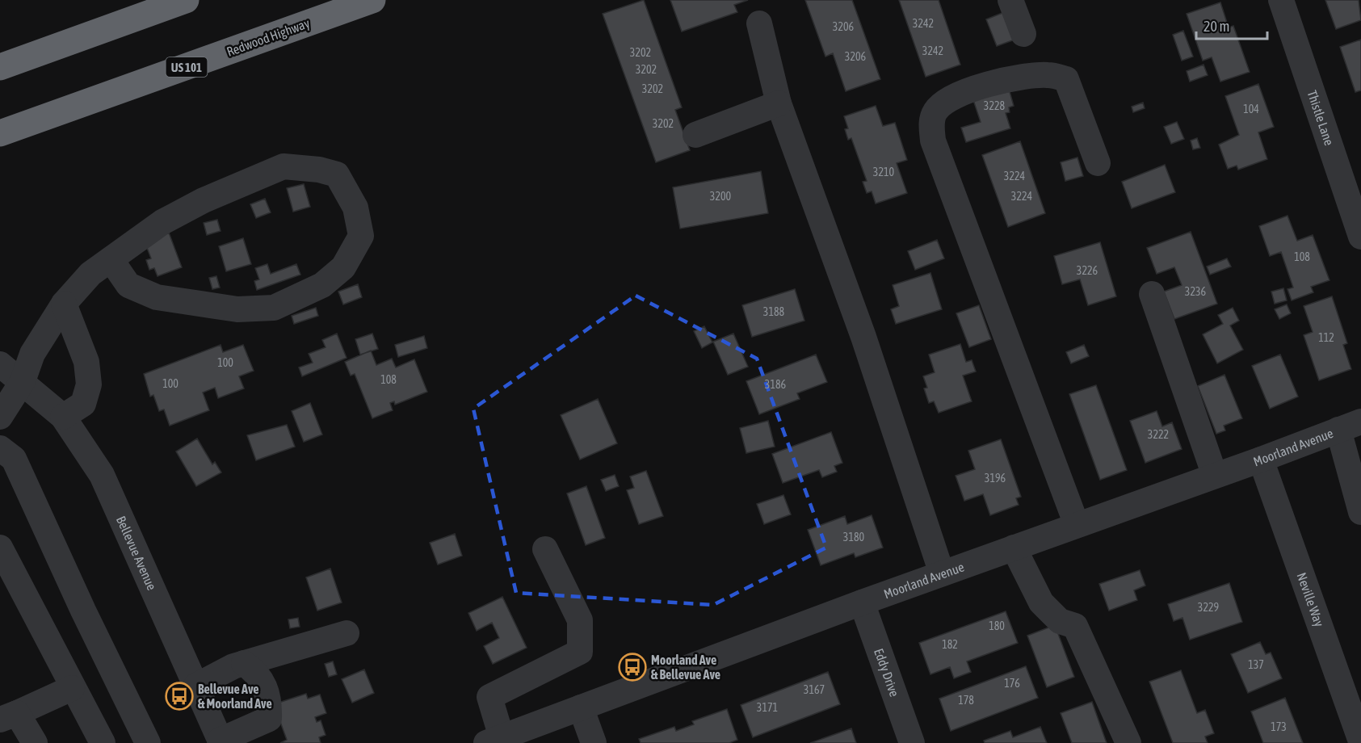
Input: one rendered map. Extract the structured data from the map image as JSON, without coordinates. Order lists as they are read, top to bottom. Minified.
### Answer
{"streets":{"highway":["Redwood Highway","US 101"],"street":["Thistle Lane","Moorland Avenue","Bellevue Avenue","Neville Way","Eddy Drive"]},"crossings":[["Moorland Avenue","Neville Way"],["Moorland Avenue","Eddy Drive"]],"places":{"bus stop":["Moorland Ave & Bellevue Ave","Bellevue Ave & Moorland Ave"]},"house_numbers":["3242","3206","3242","3202","3206","3202","3202","3228","104","3202","3210","3224","3200","3224","108","3226","3236","3188","112","100","108","100","3186","3222","3196","3180","3229","180","182","137","176","3167","178","3171","173"],"scale_bar":"20 m"}
